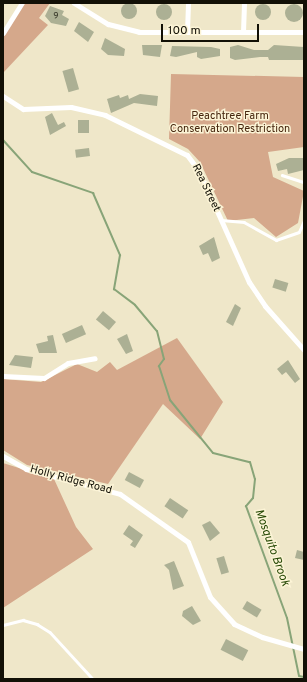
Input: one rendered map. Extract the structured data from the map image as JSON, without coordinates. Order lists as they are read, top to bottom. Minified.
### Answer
{"streets":{"street":["Rea Street","Holly Ridge Road"]},"water":["Mosquito Brook"],"parks":["Peachtree Farm Conservation Restriction"],"house_numbers":["9"],"scale_bar":"100 m"}
